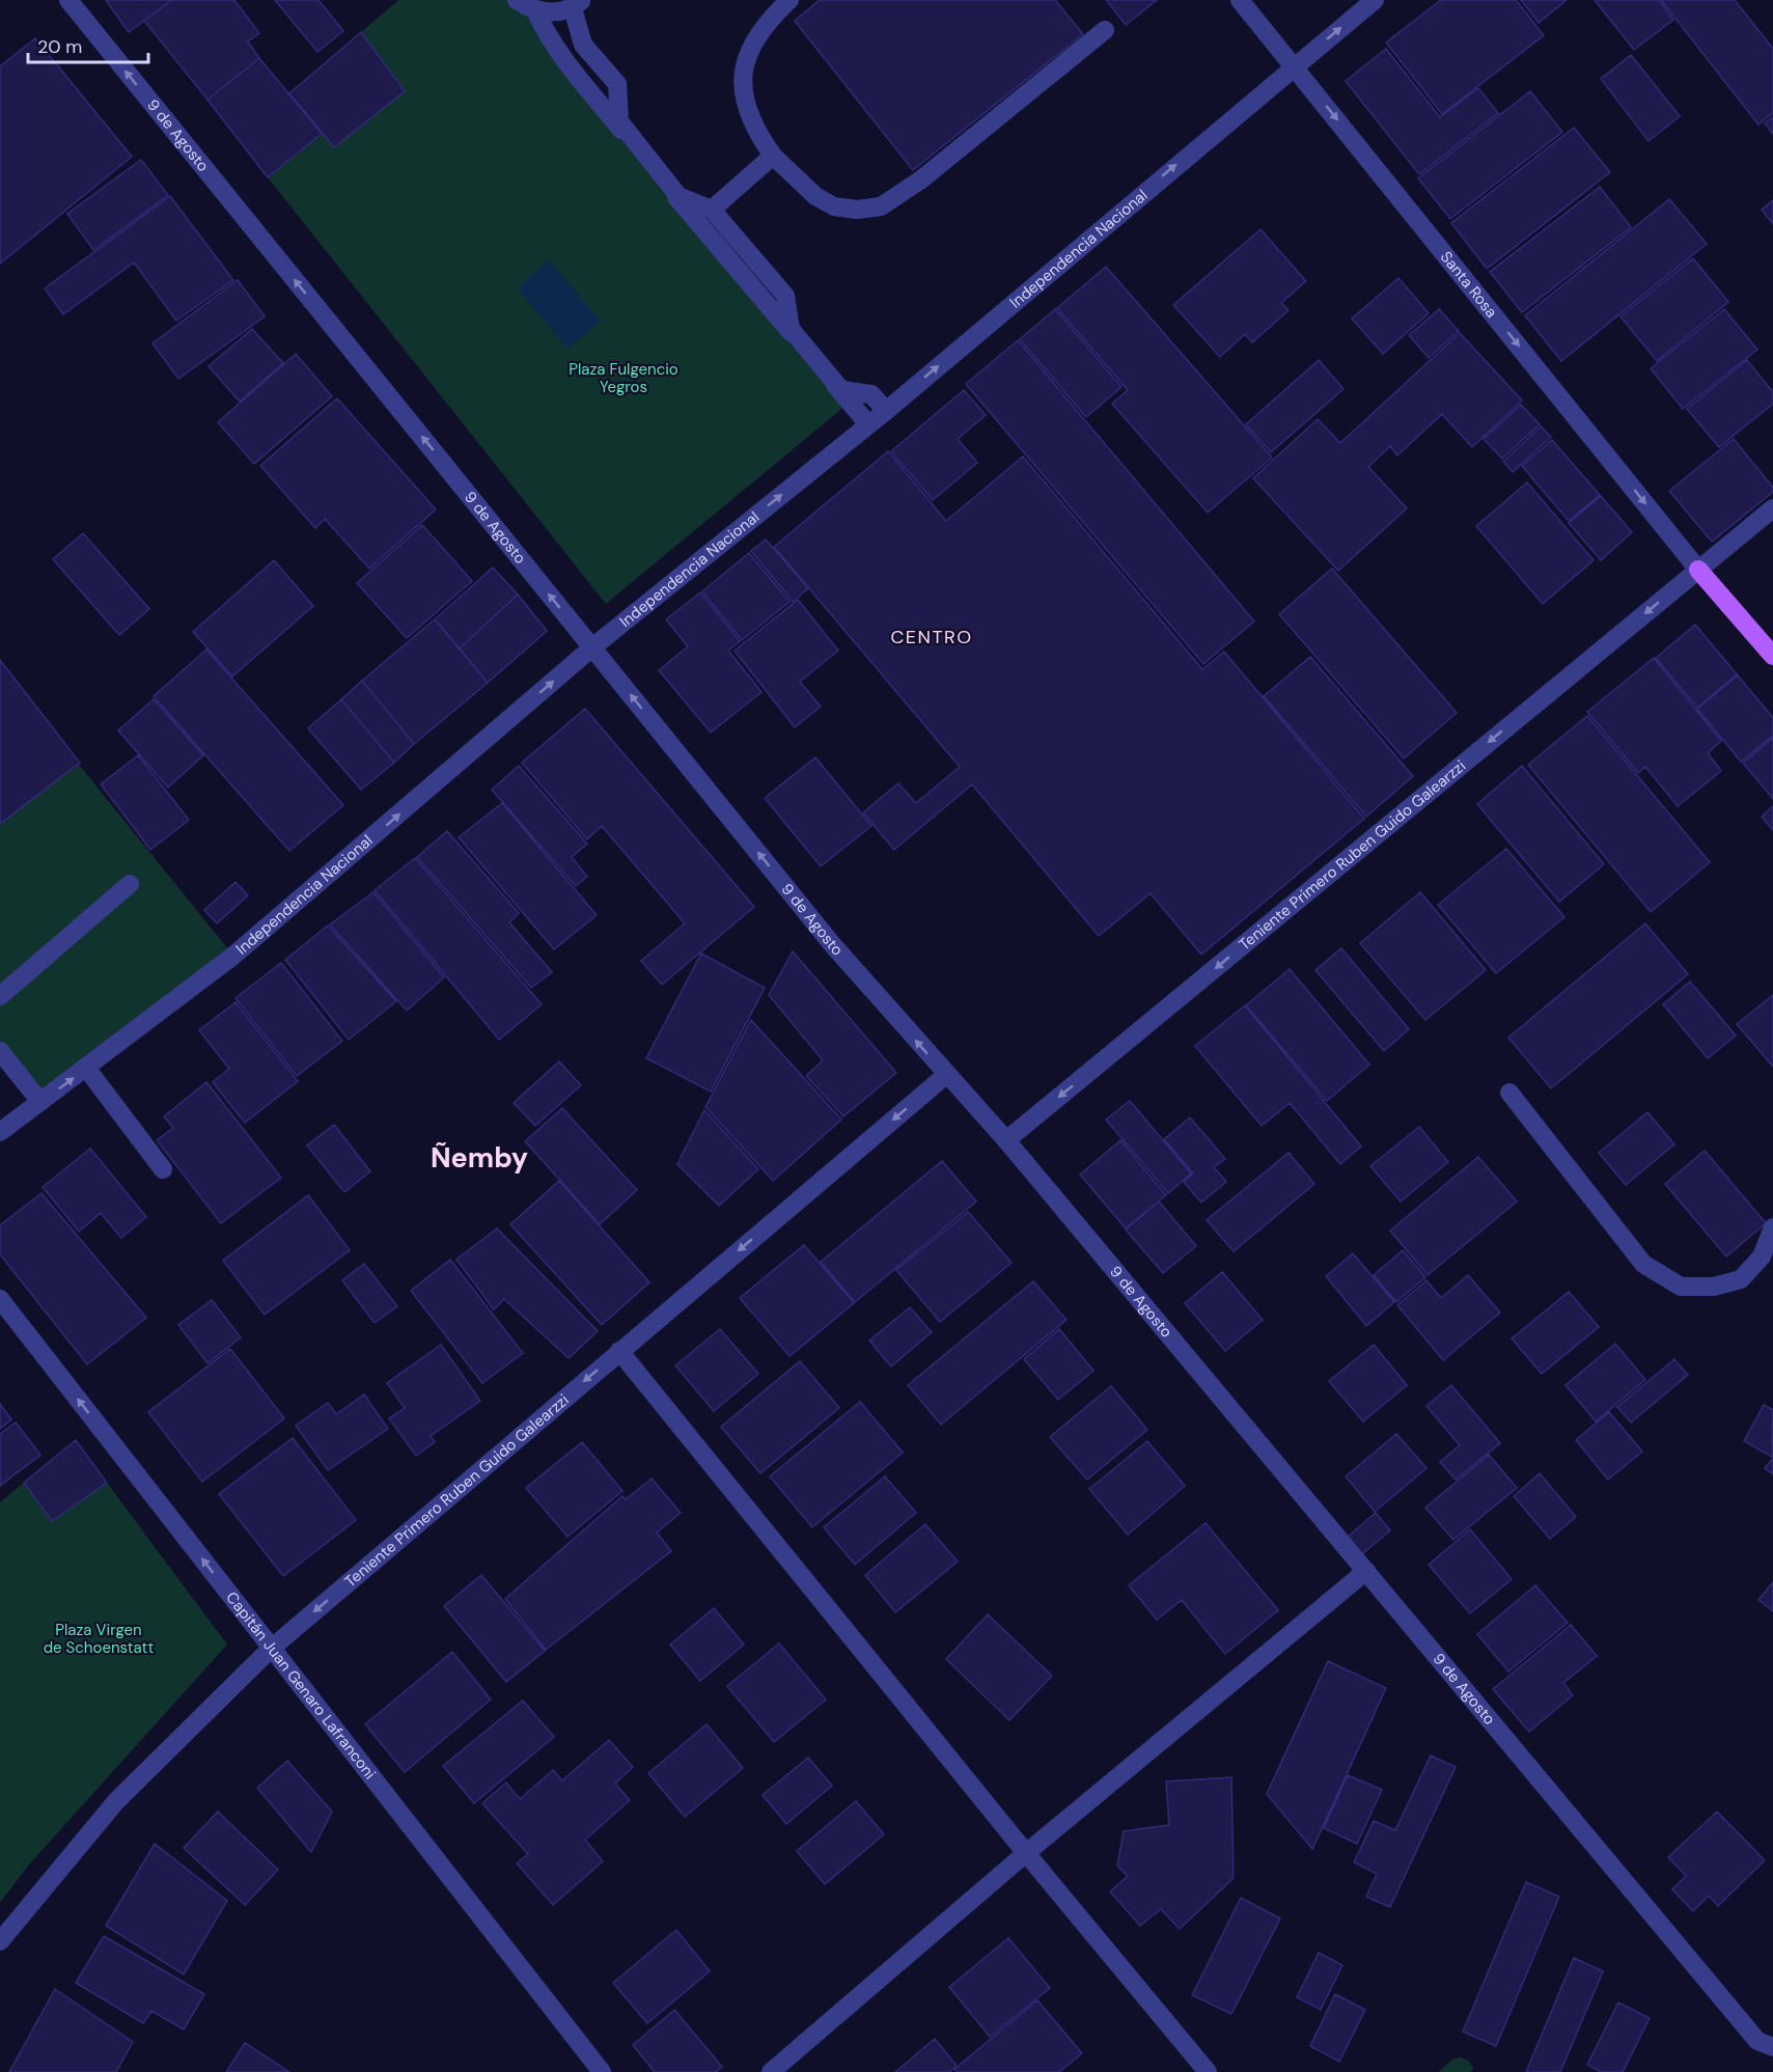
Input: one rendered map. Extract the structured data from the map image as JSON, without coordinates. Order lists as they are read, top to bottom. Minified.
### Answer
{"streets":{"street":["9 de Agosto","Independencia Nacional","Santa Rosa","Teniente Primero Ruben Guido Galearzzi","Capitán Juan Genaro Lafranconi"]},"crossings":[["9 de Agosto","Independencia Nacional"],["9 de Agosto","Teniente Primero Ruben Guido Galearzzi"],["Independencia Nacional","Santa Rosa"],["Santa Rosa","Teniente Primero Ruben Guido Galearzzi"],["Teniente Primero Ruben Guido Galearzzi","Capitán Juan Genaro Lafranconi"]],"one_way":["9 de Agosto","Independencia Nacional","Santa Rosa","Teniente Primero Ruben Guido Galearzzi","Capitán Juan Genaro Lafranconi"],"districts":["CENTRO","Ñemby"],"parks":["Plaza Fulgencio Yegros","Plaza Virgen de Schoenstatt"],"scale_bar":"20 m"}
